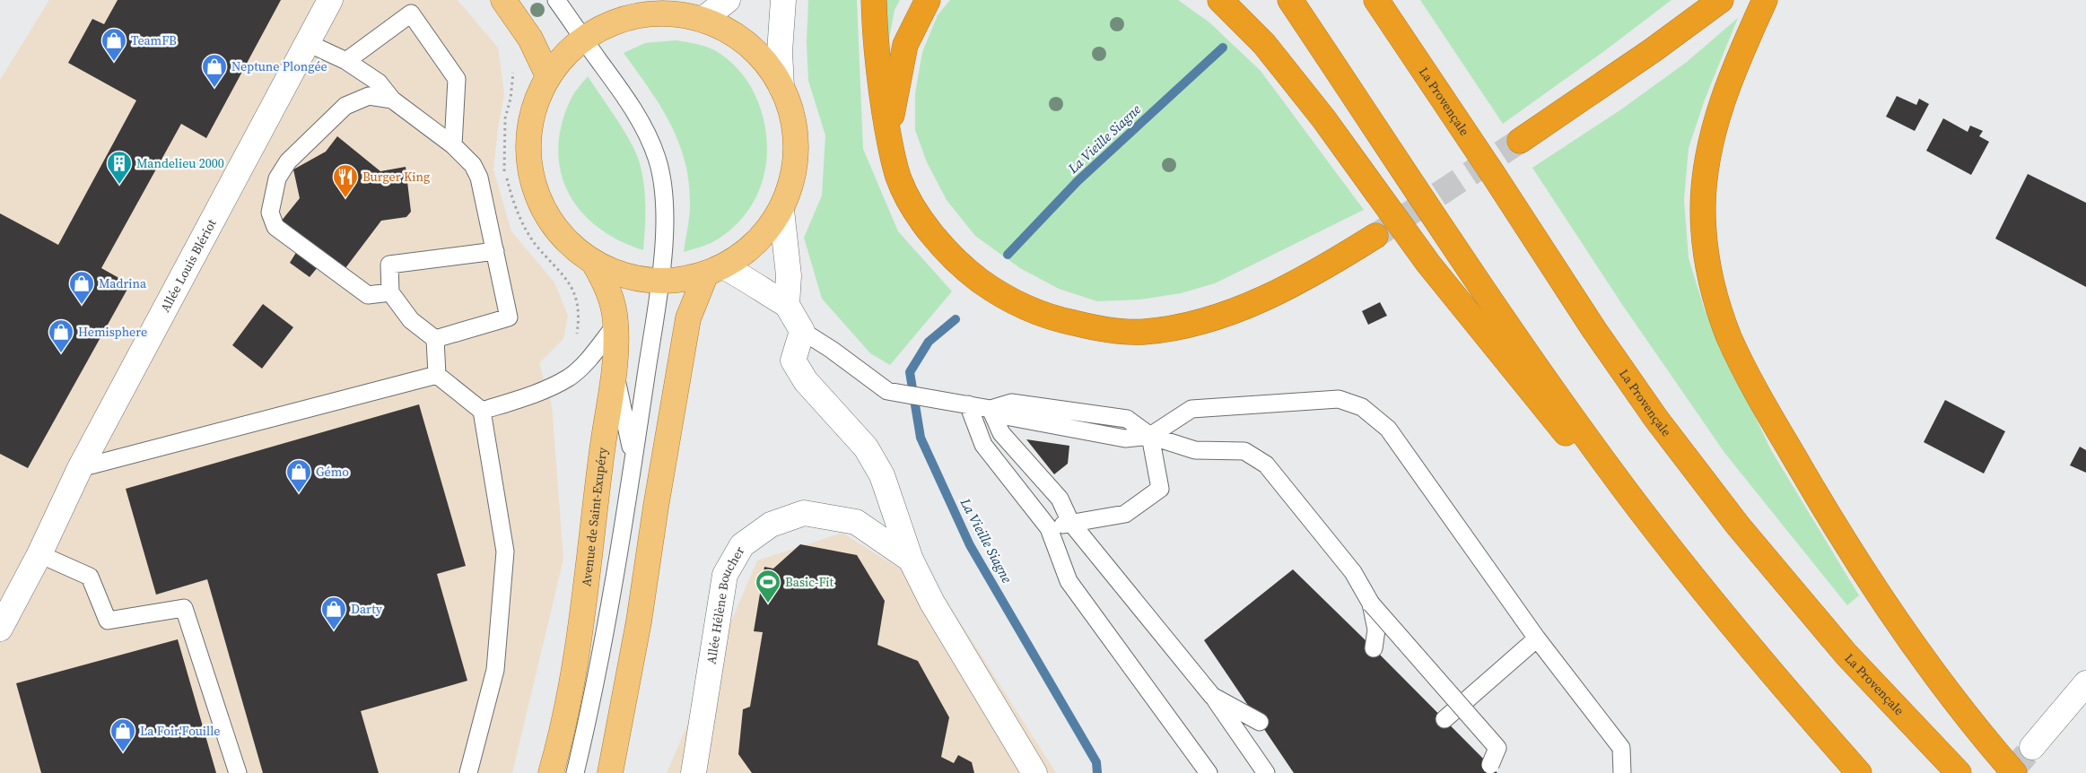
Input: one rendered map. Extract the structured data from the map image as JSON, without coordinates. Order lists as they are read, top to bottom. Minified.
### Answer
{"streets":{"highway":["La Provençale"],"main road":["Avenue de Saint-Exupéry"],"street":["Allée Louis Blériot","Allée Hélène Boucher"]},"water":["La Vieille Siagne"],"places":{"shop":["TeamFB","Neptune Plongée","Madrina","Hemisphere","Gémo","Darty","La Foir'Fouille"],"building":["Mandelieu 2000"],"restaurant":["Burger King"],"sports":["Basic-Fit"]}}
